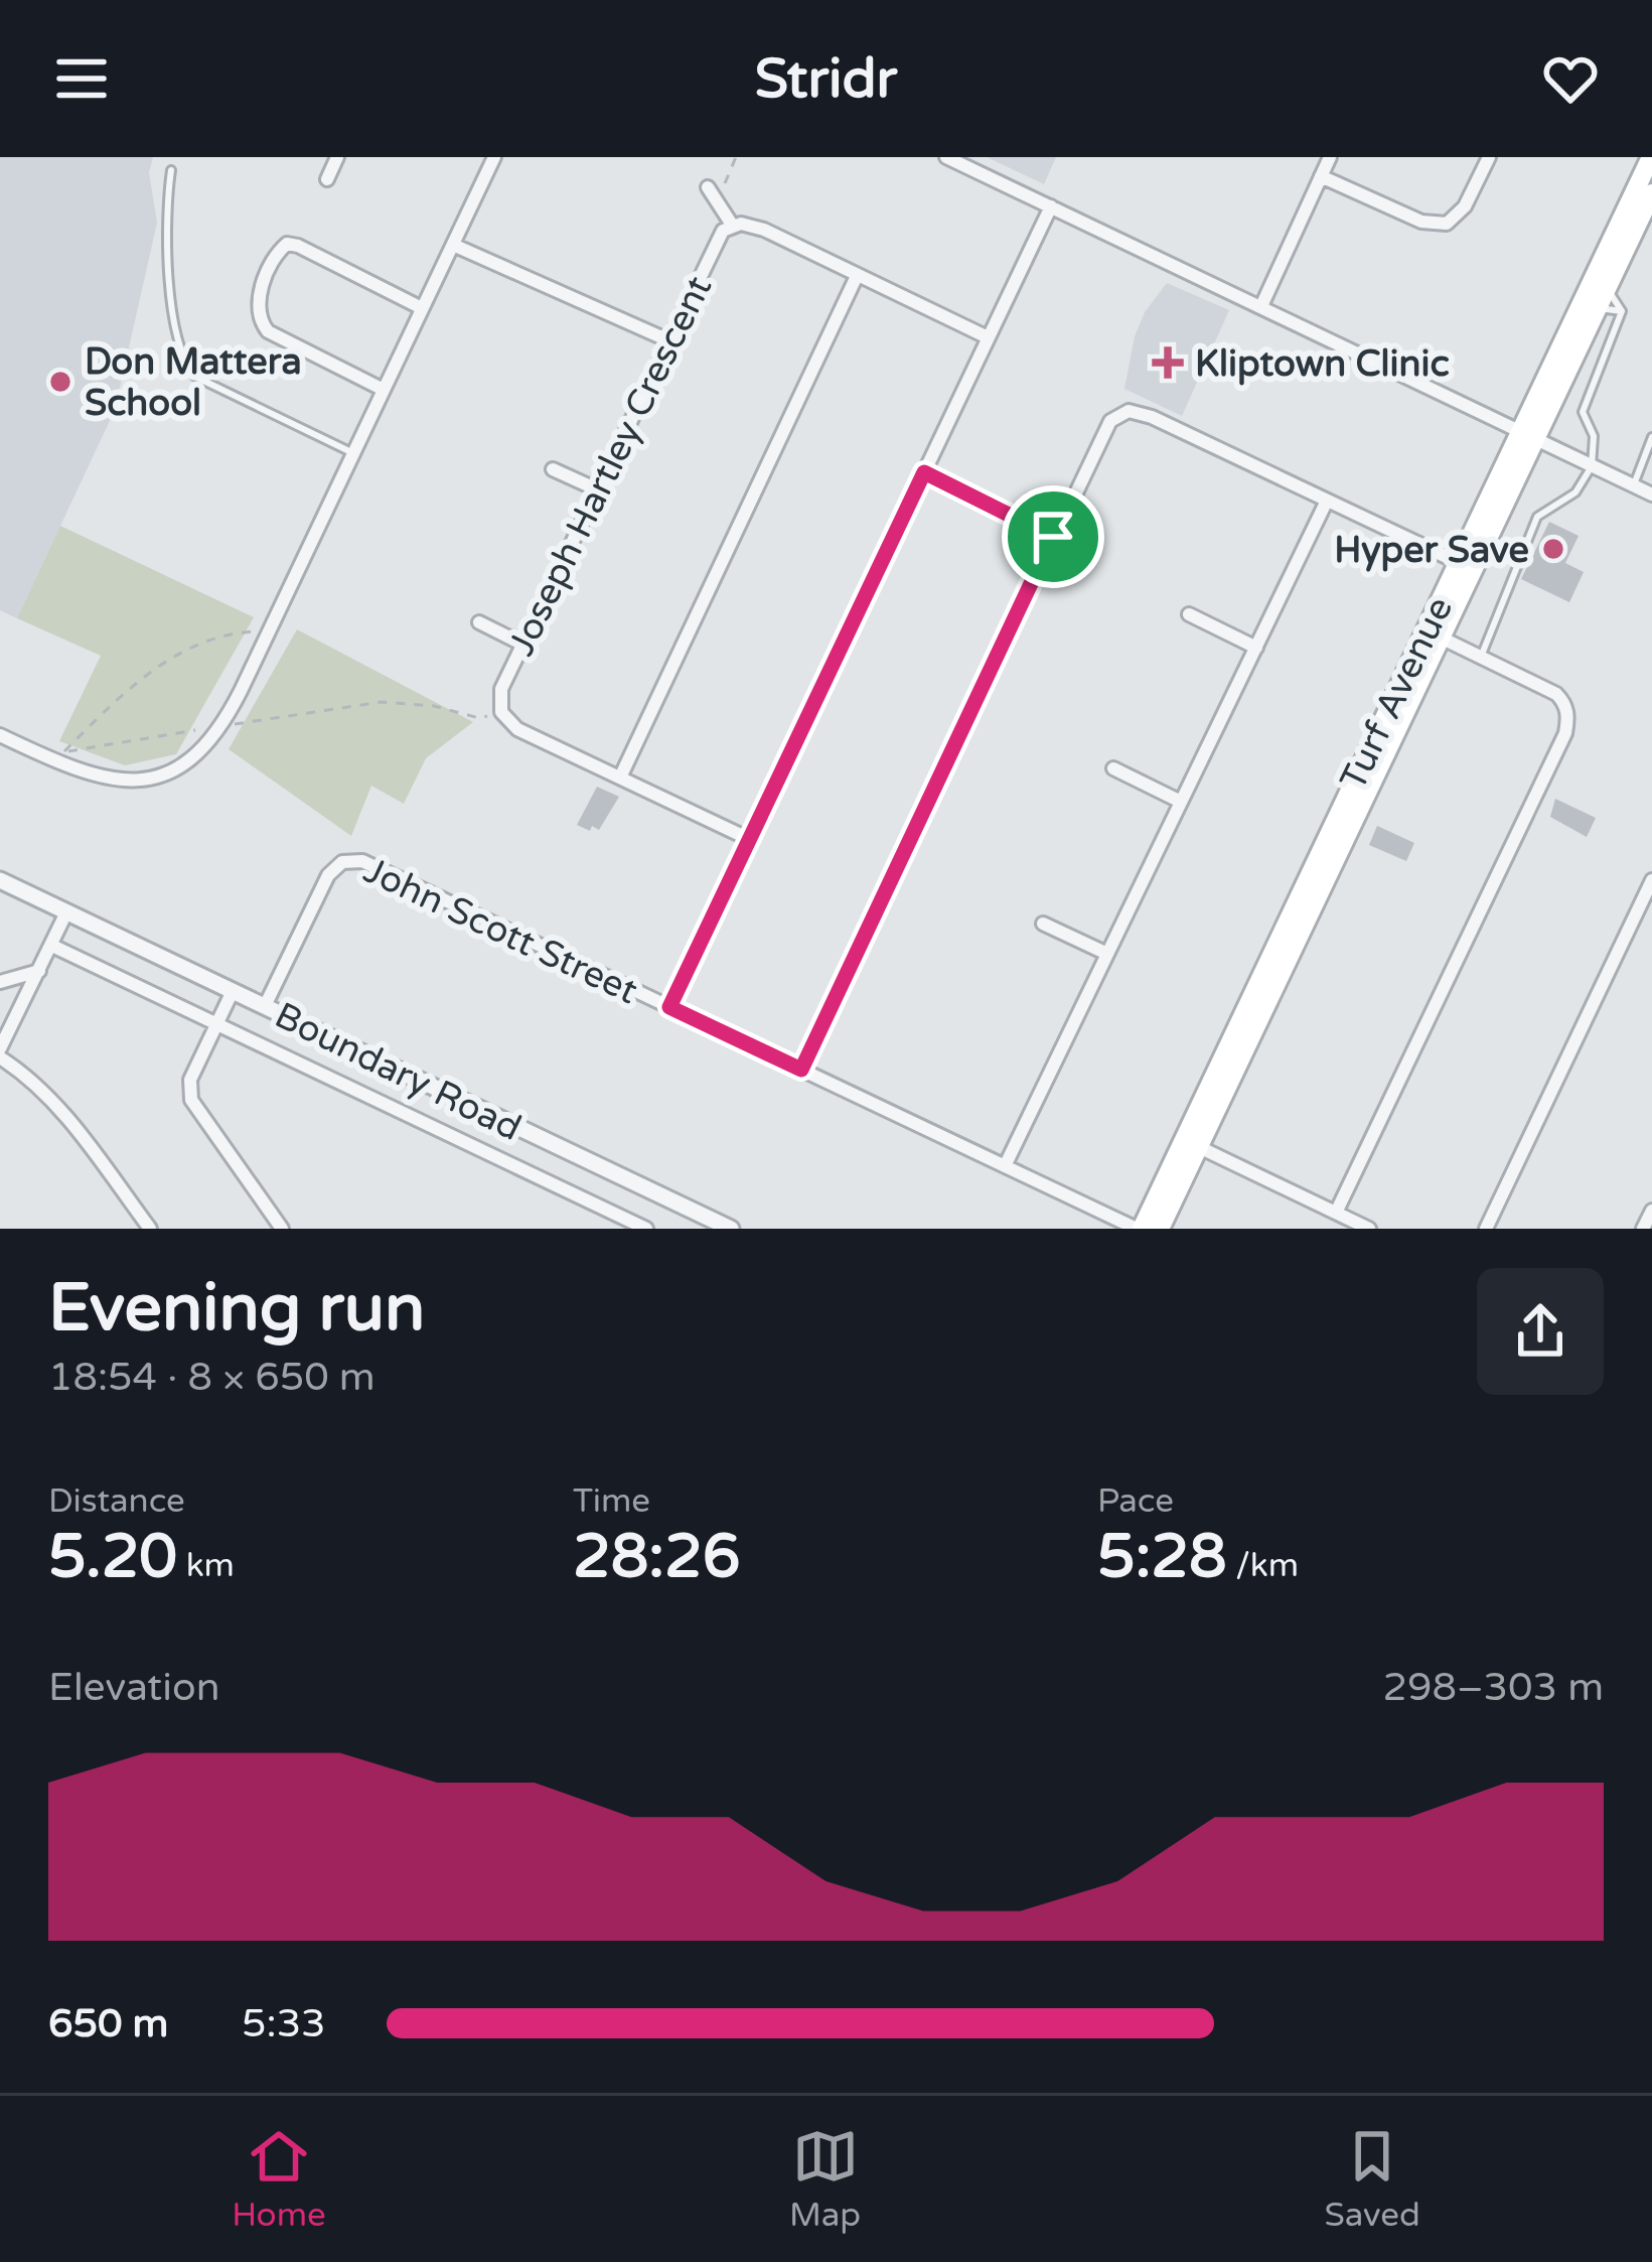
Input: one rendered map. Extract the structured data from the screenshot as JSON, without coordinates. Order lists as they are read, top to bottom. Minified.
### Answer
{"streets":{"main road":["Turf Avenue"],"street":["Joseph Hartley Crescent","John Scott Street","Boundary Road"]},"crossings":[["Turf Avenue","John Scott Street"],["John Scott Street","Boundary Road"]],"places":{"health":["Kliptown Clinic"],"other":["Don Mattera School","Hyper Save"]},"page":{"header":"Stridr","heading":["Evening run","18:54 · 8 × 650 m"],"stats":[["Distance","5.20 km"],["Time","28:26"],["Pace","5:28 /km"]],"chart":["Elevation","298–303 m"],"list":[{"name":"650 m","note":"5:33"}],"tabs":["Home","Map","Saved"]}}
